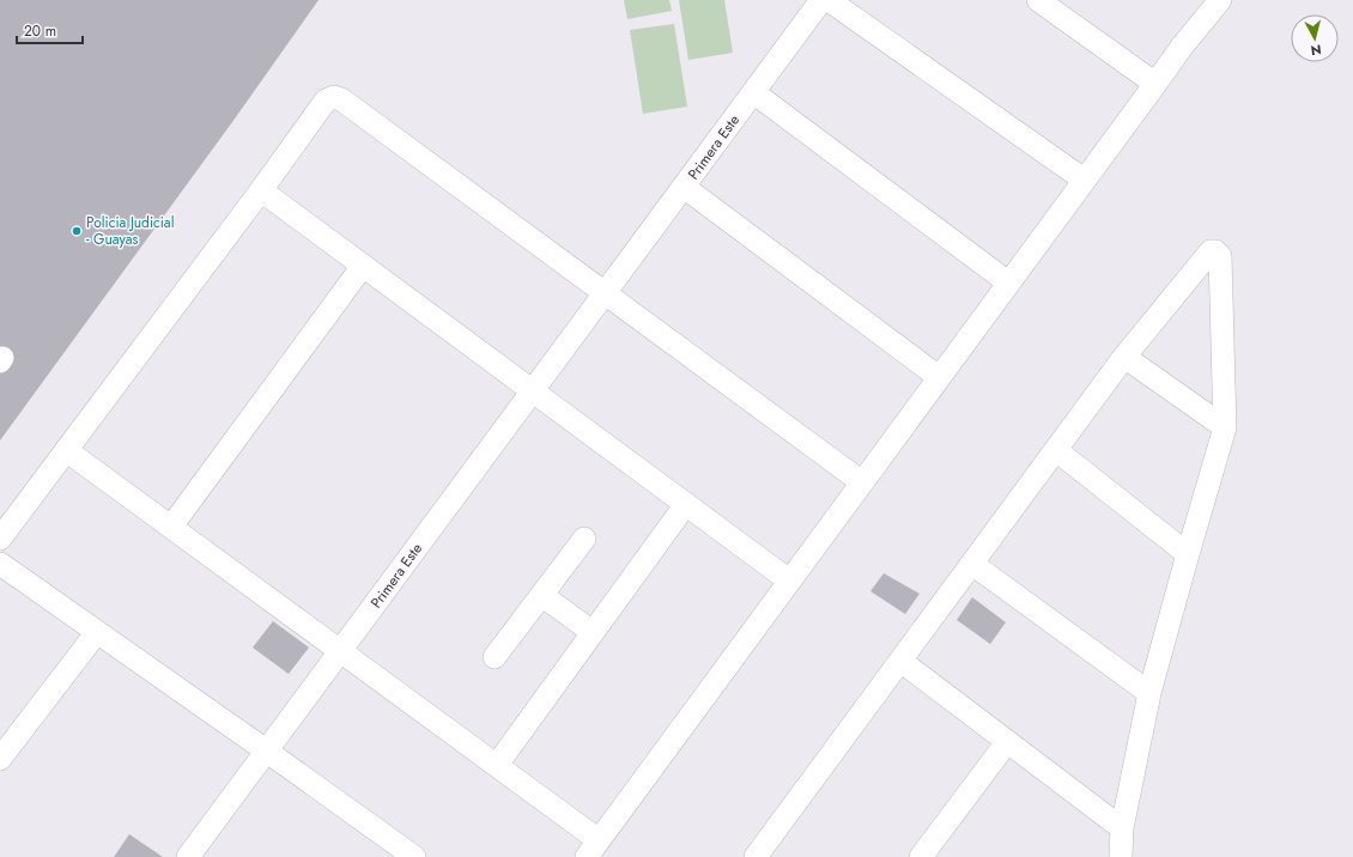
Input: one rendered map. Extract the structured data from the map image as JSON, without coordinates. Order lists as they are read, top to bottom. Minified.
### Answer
{"streets":{"street":["Primera Este"]},"places":["Policia Judicial - Guayas"],"scale_bar":"20 m","north":"bottom"}
